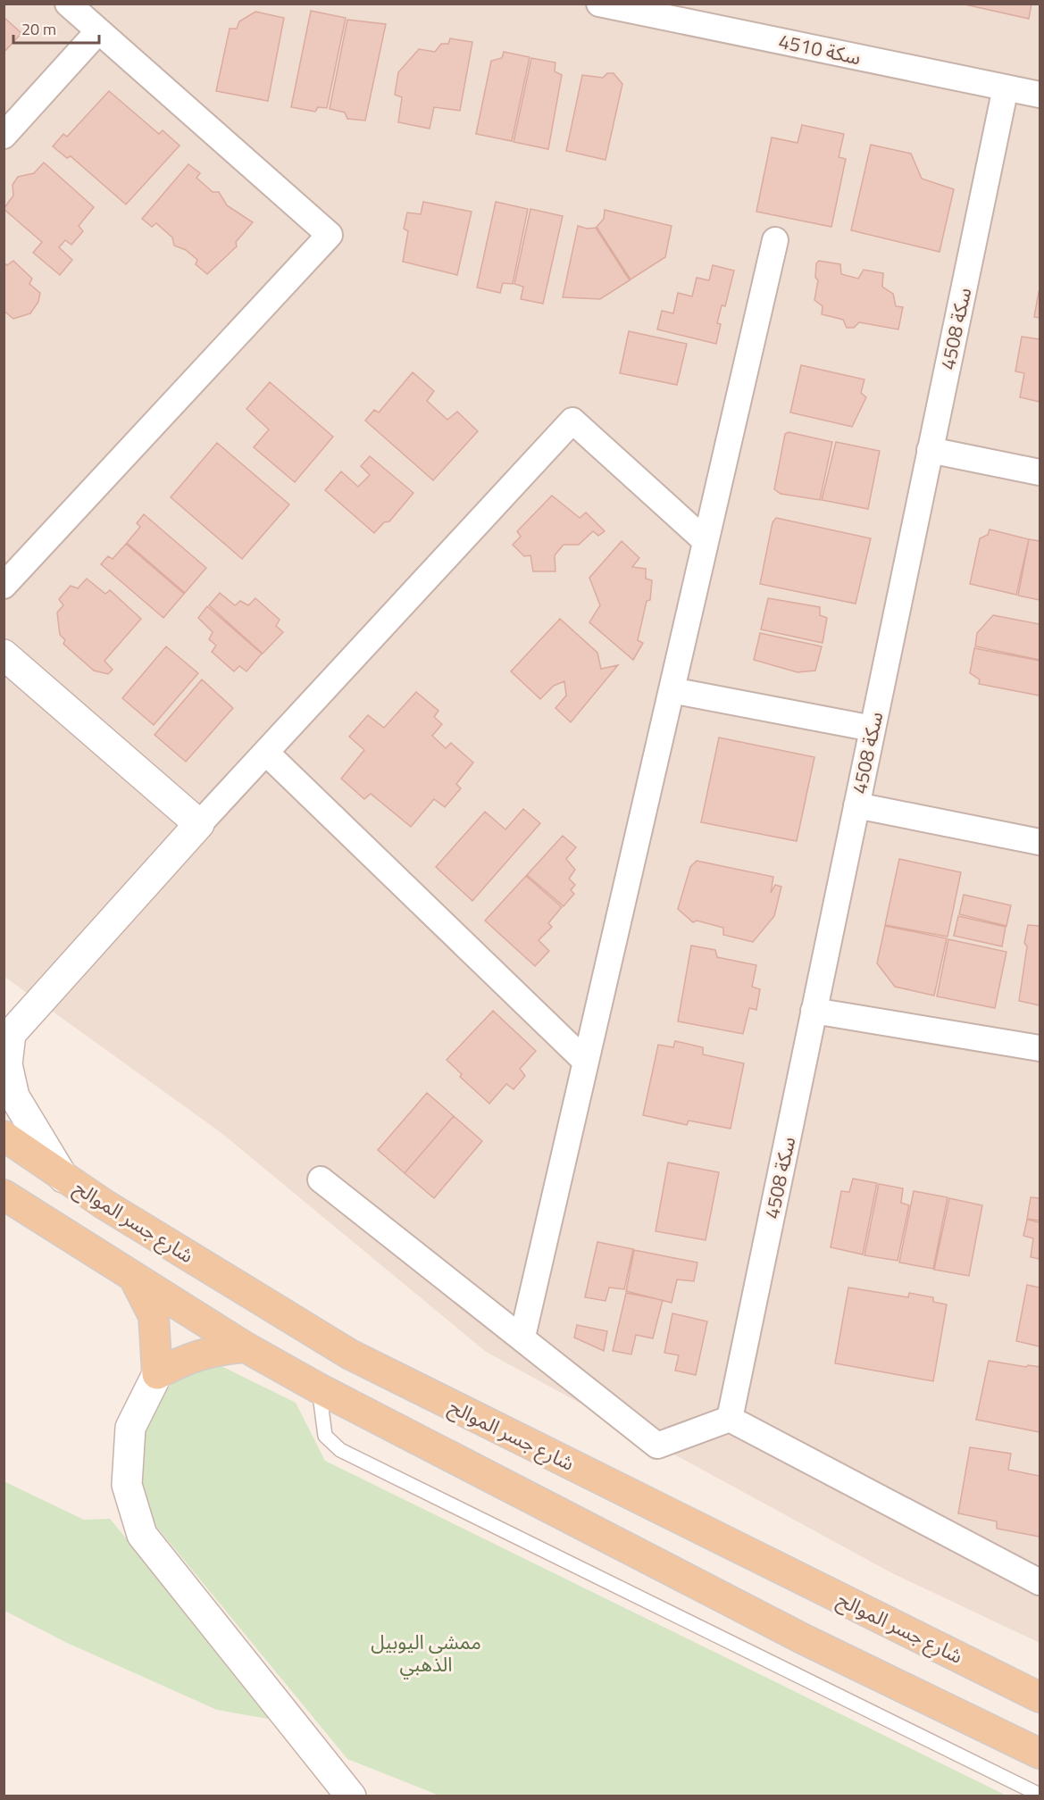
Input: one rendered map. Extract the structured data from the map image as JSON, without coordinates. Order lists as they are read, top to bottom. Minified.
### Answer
{"streets":{"main road":["شارع جسر الموالح"],"street":["سكة 4510","سكة 4508"]},"crossings":[["سكة 4510","سكة 4508"]],"parks":["ممشى اليوبيل الذهبي"],"scale_bar":"20 m"}
